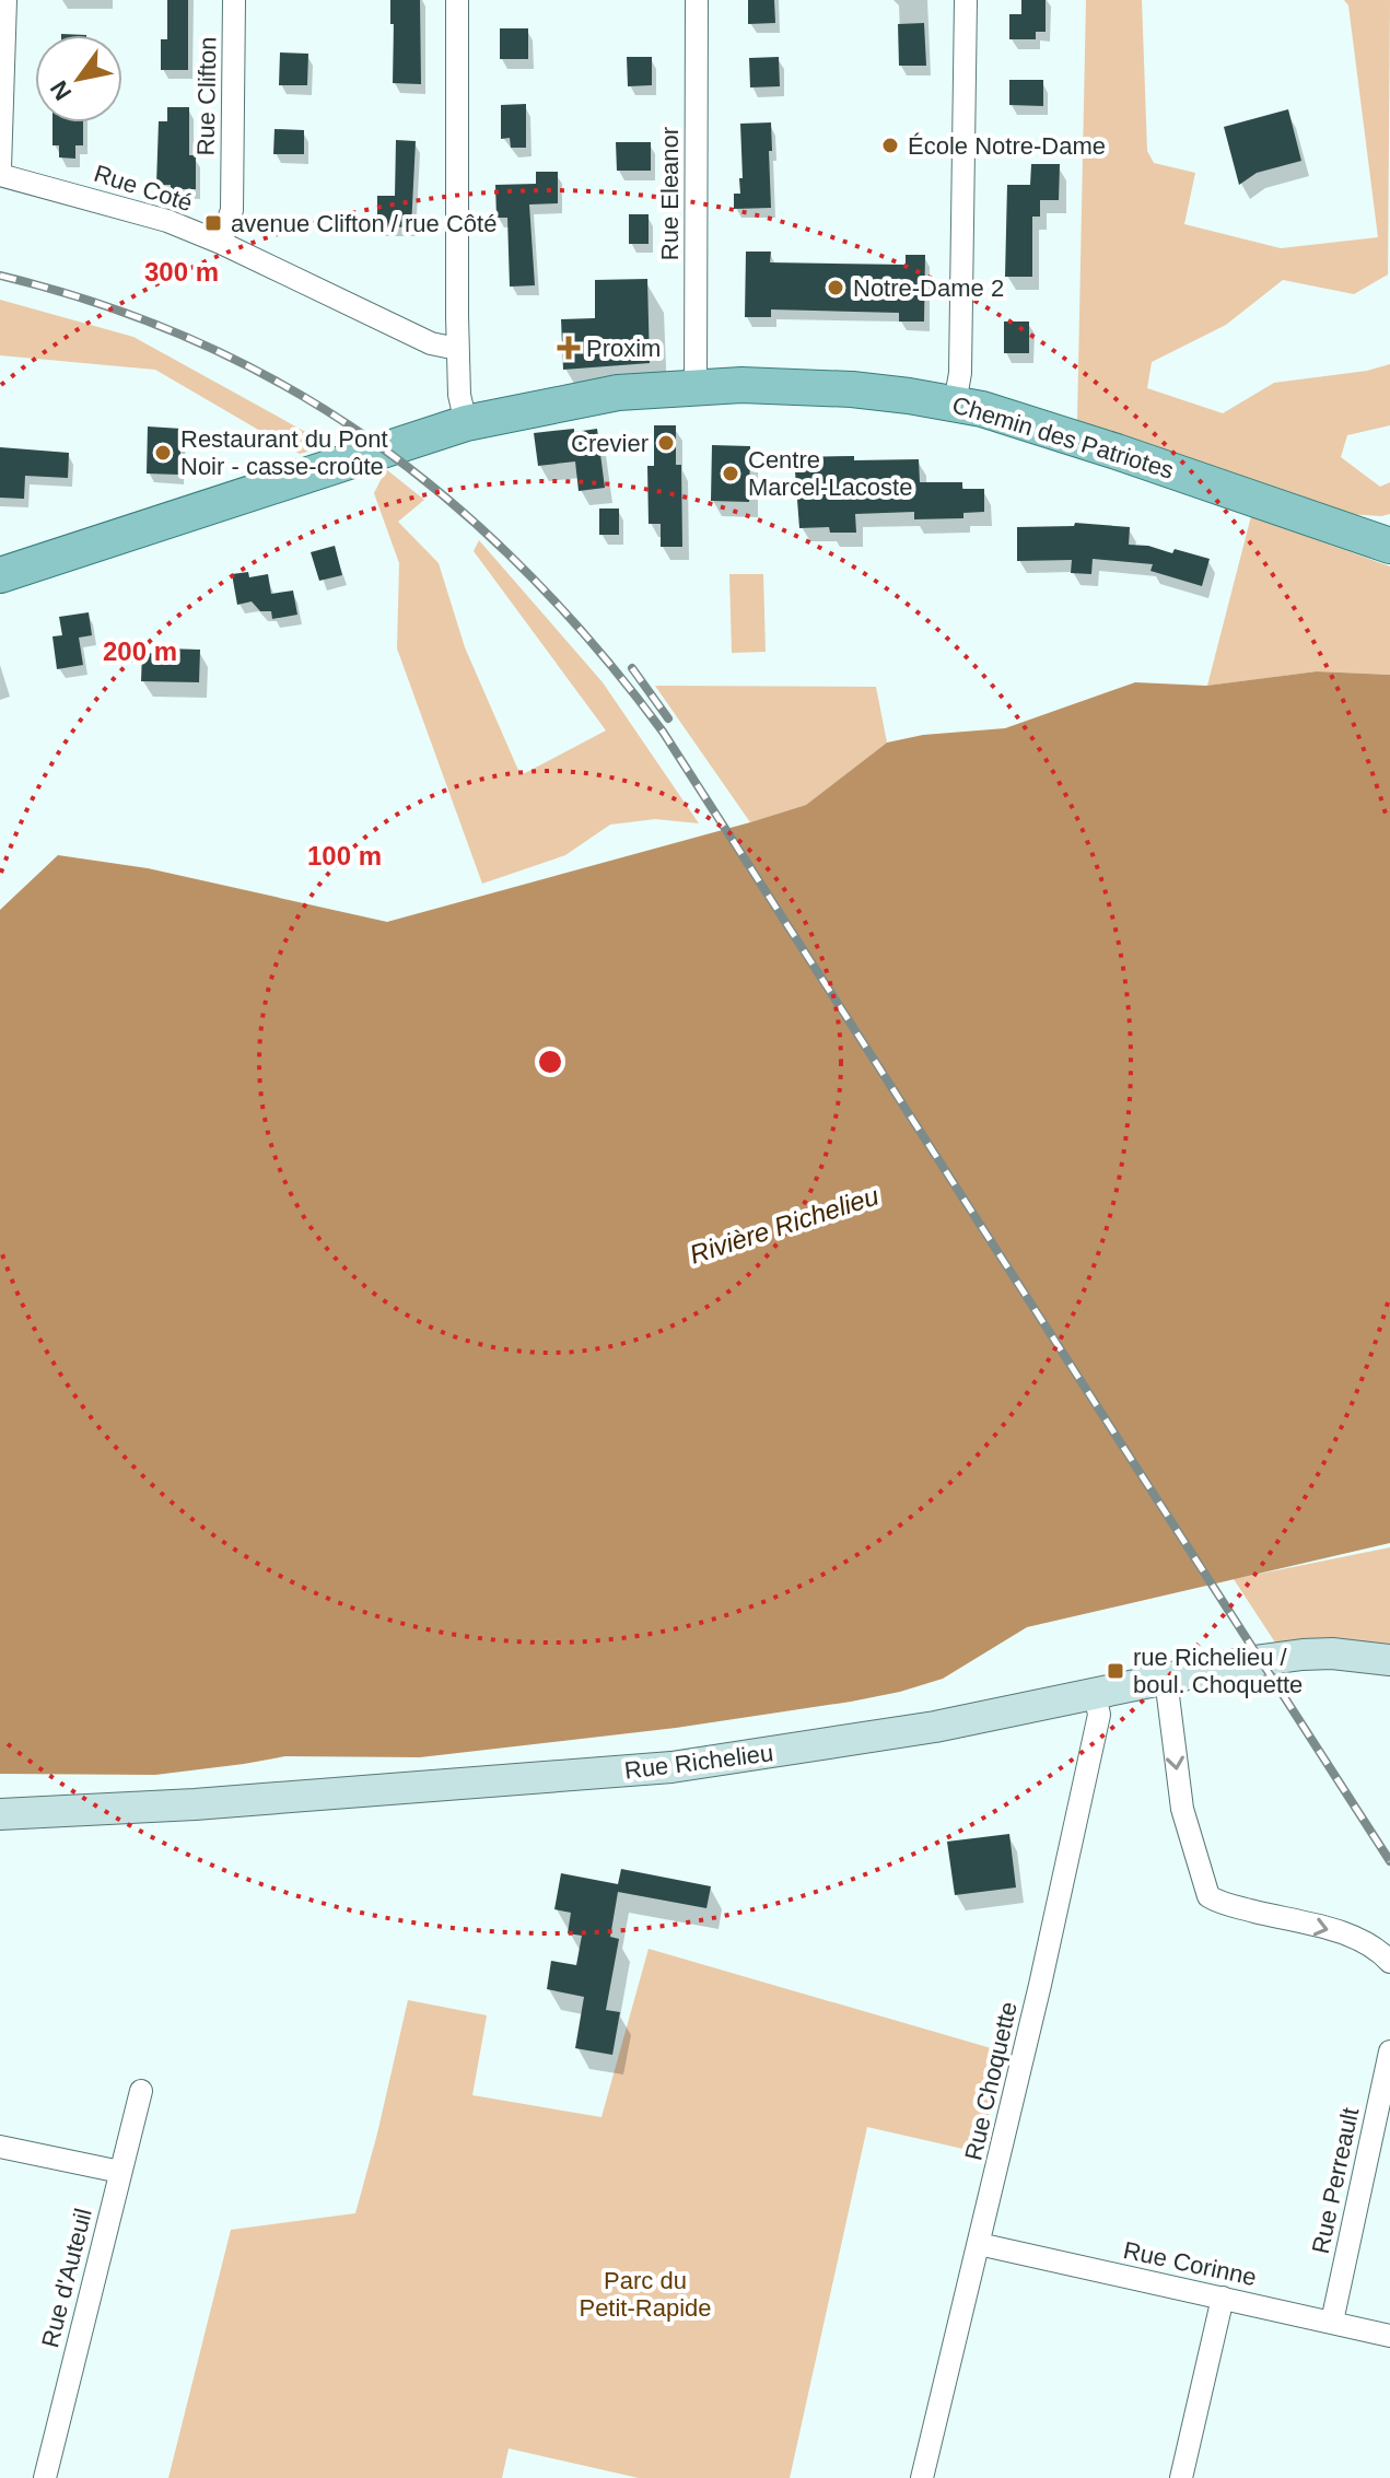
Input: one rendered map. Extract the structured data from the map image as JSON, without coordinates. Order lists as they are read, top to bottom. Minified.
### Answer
{"streets":{"main road":["Chemin des Patriotes","Rue Richelieu"],"street":["Rue Clifton","Rue Coté","Rue Eleanor","Rue Choquette","Rue Perreault","Rue Corinne","Rue d'Auteuil"]},"crossings":[["Rue Clifton","Rue Coté"],["Rue Eleanor","Chemin des Patriotes"],["Rue Richelieu","Rue Choquette"],["Rue Choquette","Rue Corinne"],["Rue Perreault","Rue Corinne"]],"water":["Rivière Richelieu"],"parks":["Parc du Petit-Rapide"],"places":{"other":["École Notre-Dame","Notre-Dame 2","Crevier","Restaurant du Pont Noir - casse-croûte","Centre Marcel-Lacoste"],"transit":["avenue Clifton / rue Côté","rue Richelieu / boul. Choquette"],"health":["Proxim"]},"north":"bottom left","rings":["300 m","200 m","100 m"]}
